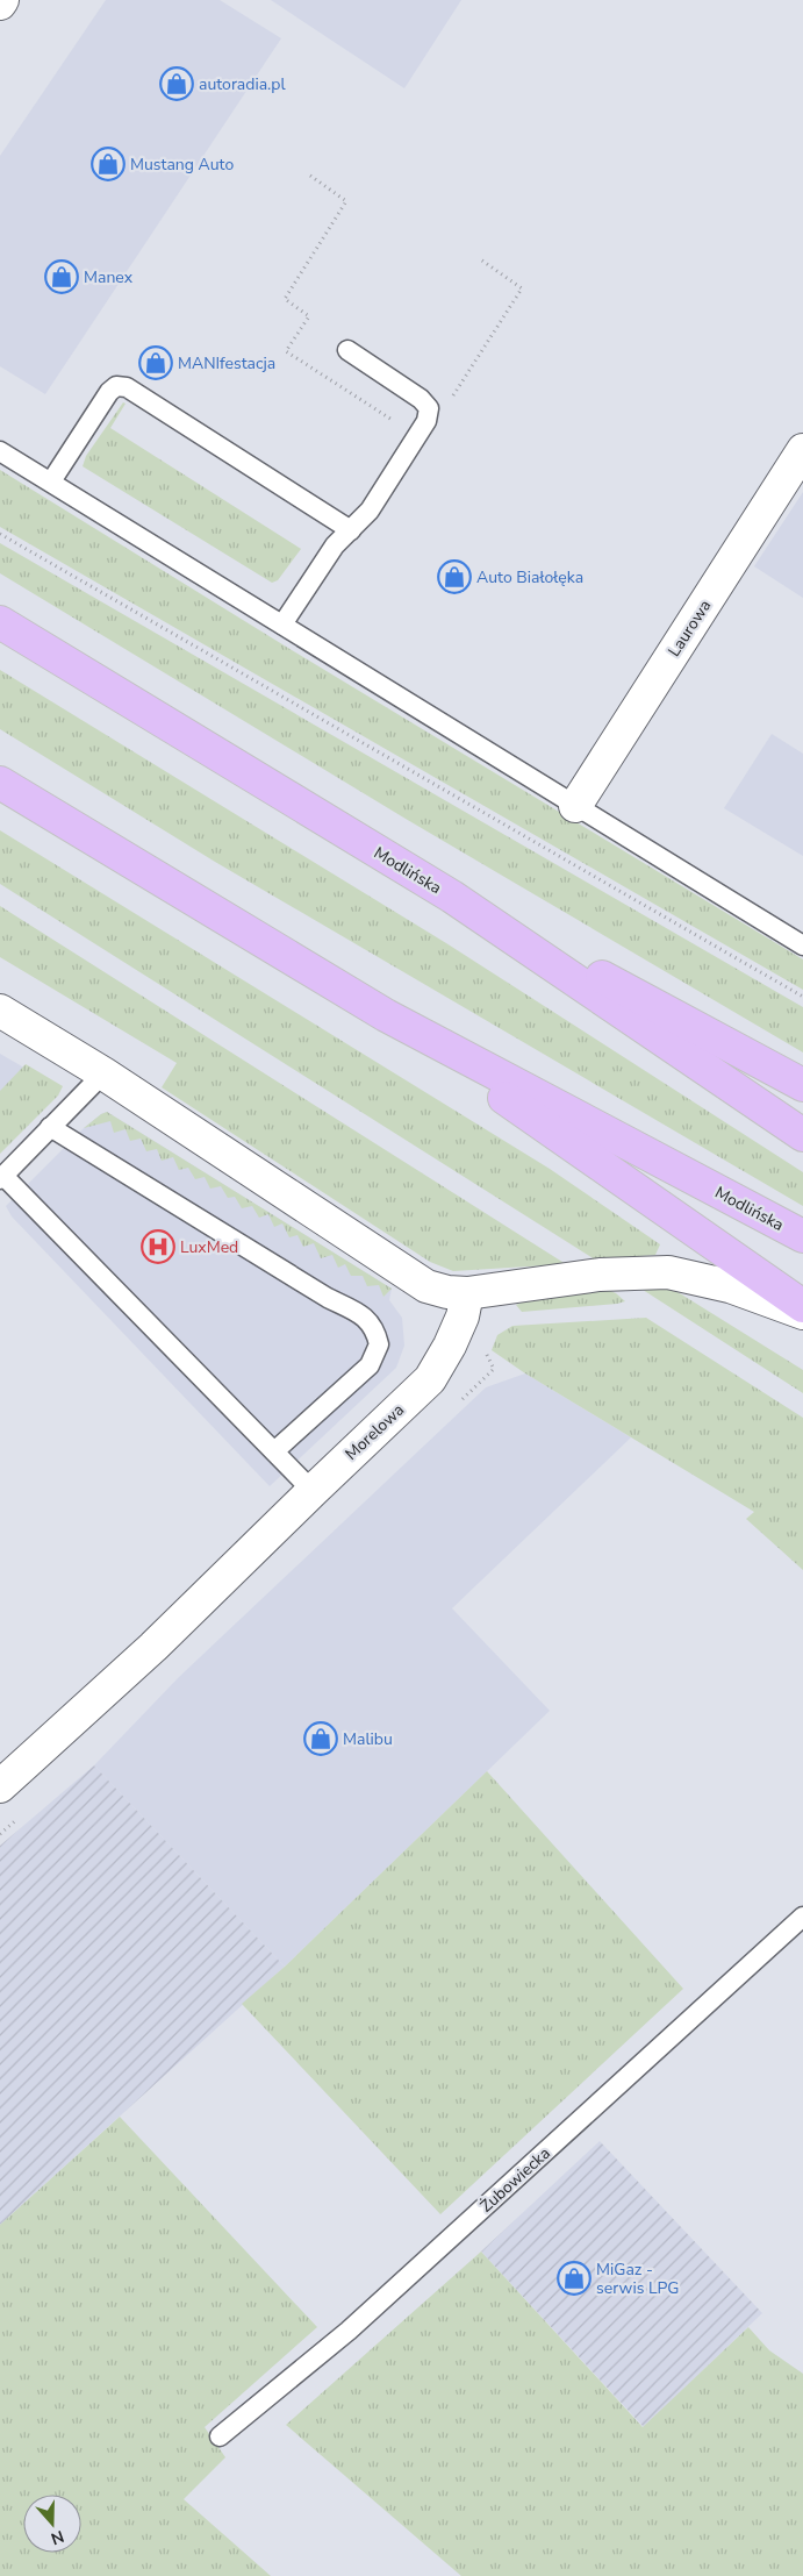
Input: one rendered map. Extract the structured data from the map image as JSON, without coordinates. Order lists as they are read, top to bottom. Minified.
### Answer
{"streets":{"main road":["Modlińska"],"street":["Laurowa","Morelowa"],"lane":["Żubowiecka"]},"places":{"shop":["autoradia.pl","Mustang Auto","Manex","MANIfestacja","Auto Białołęka","Malibu","MiGaz - serwis LPG"],"hospital":["LuxMed"]},"north":"bottom"}
